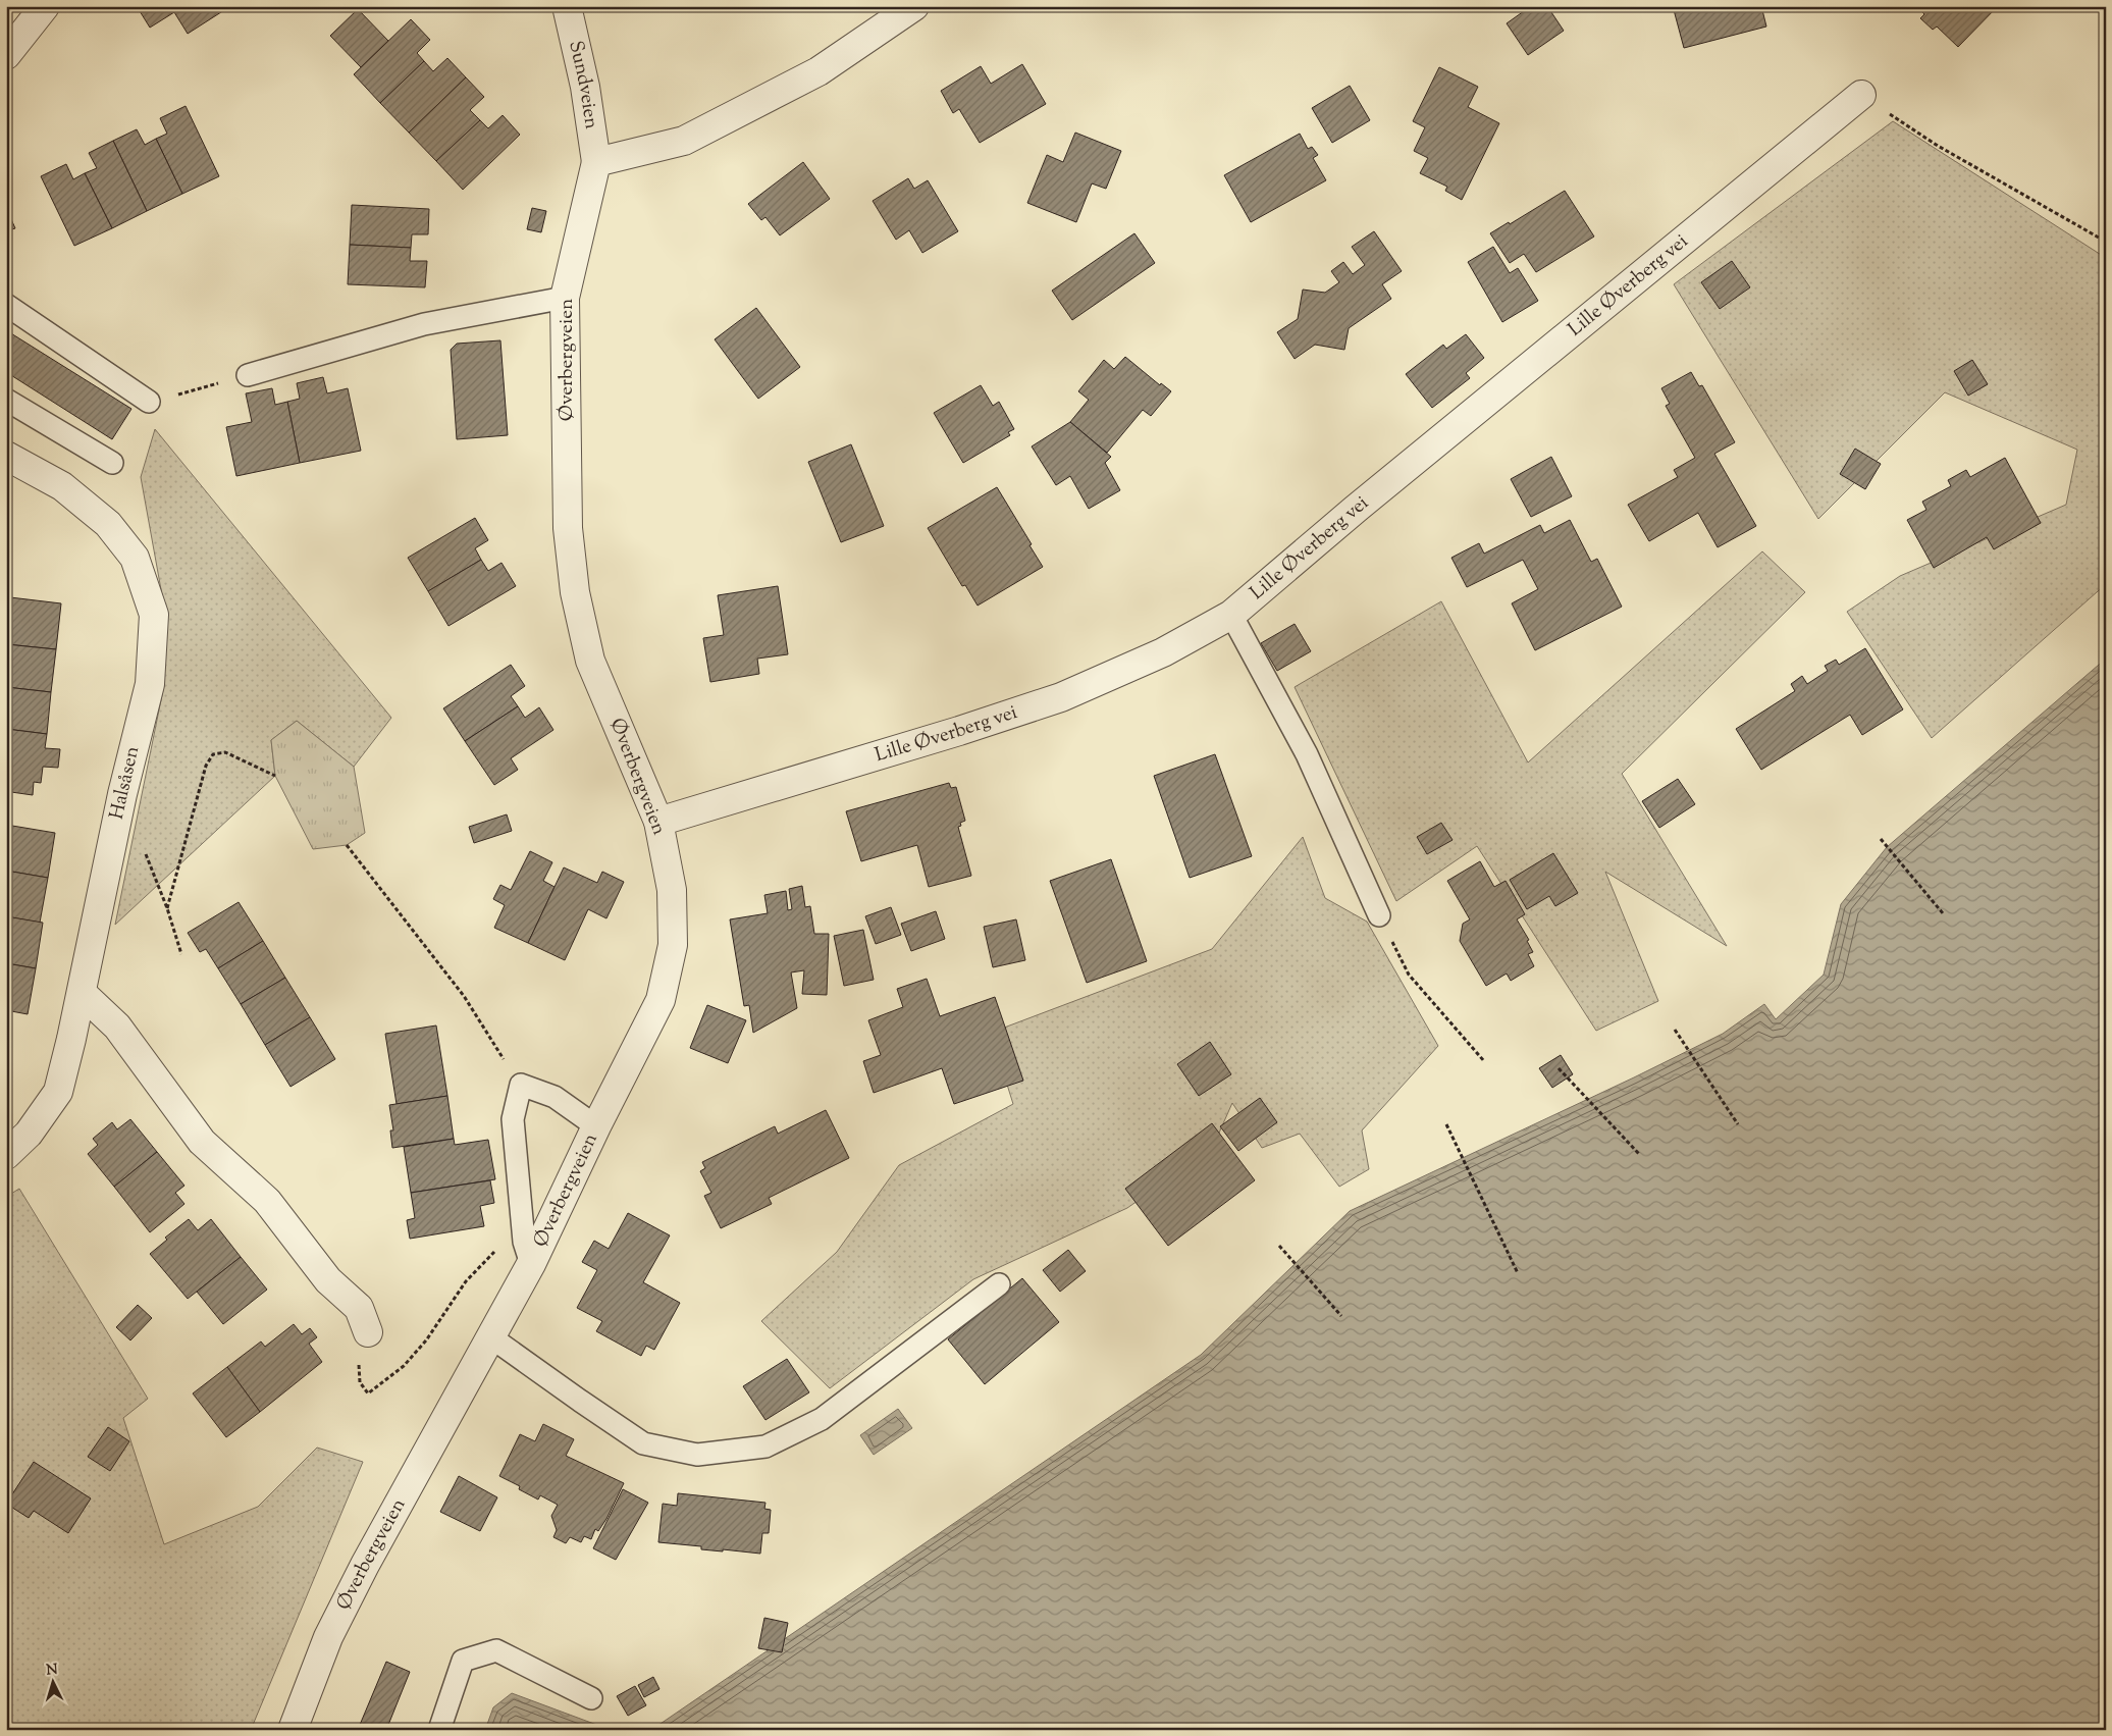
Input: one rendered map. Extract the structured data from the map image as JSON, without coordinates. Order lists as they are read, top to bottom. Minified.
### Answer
{"streets":{"street":["Sundveien","Lille Øverberg vei","Øverbergveien","Halsåsen"]},"crossings":[["Sundveien","Øverbergveien"],["Lille Øverberg vei","Øverbergveien"]],"north":"top"}
